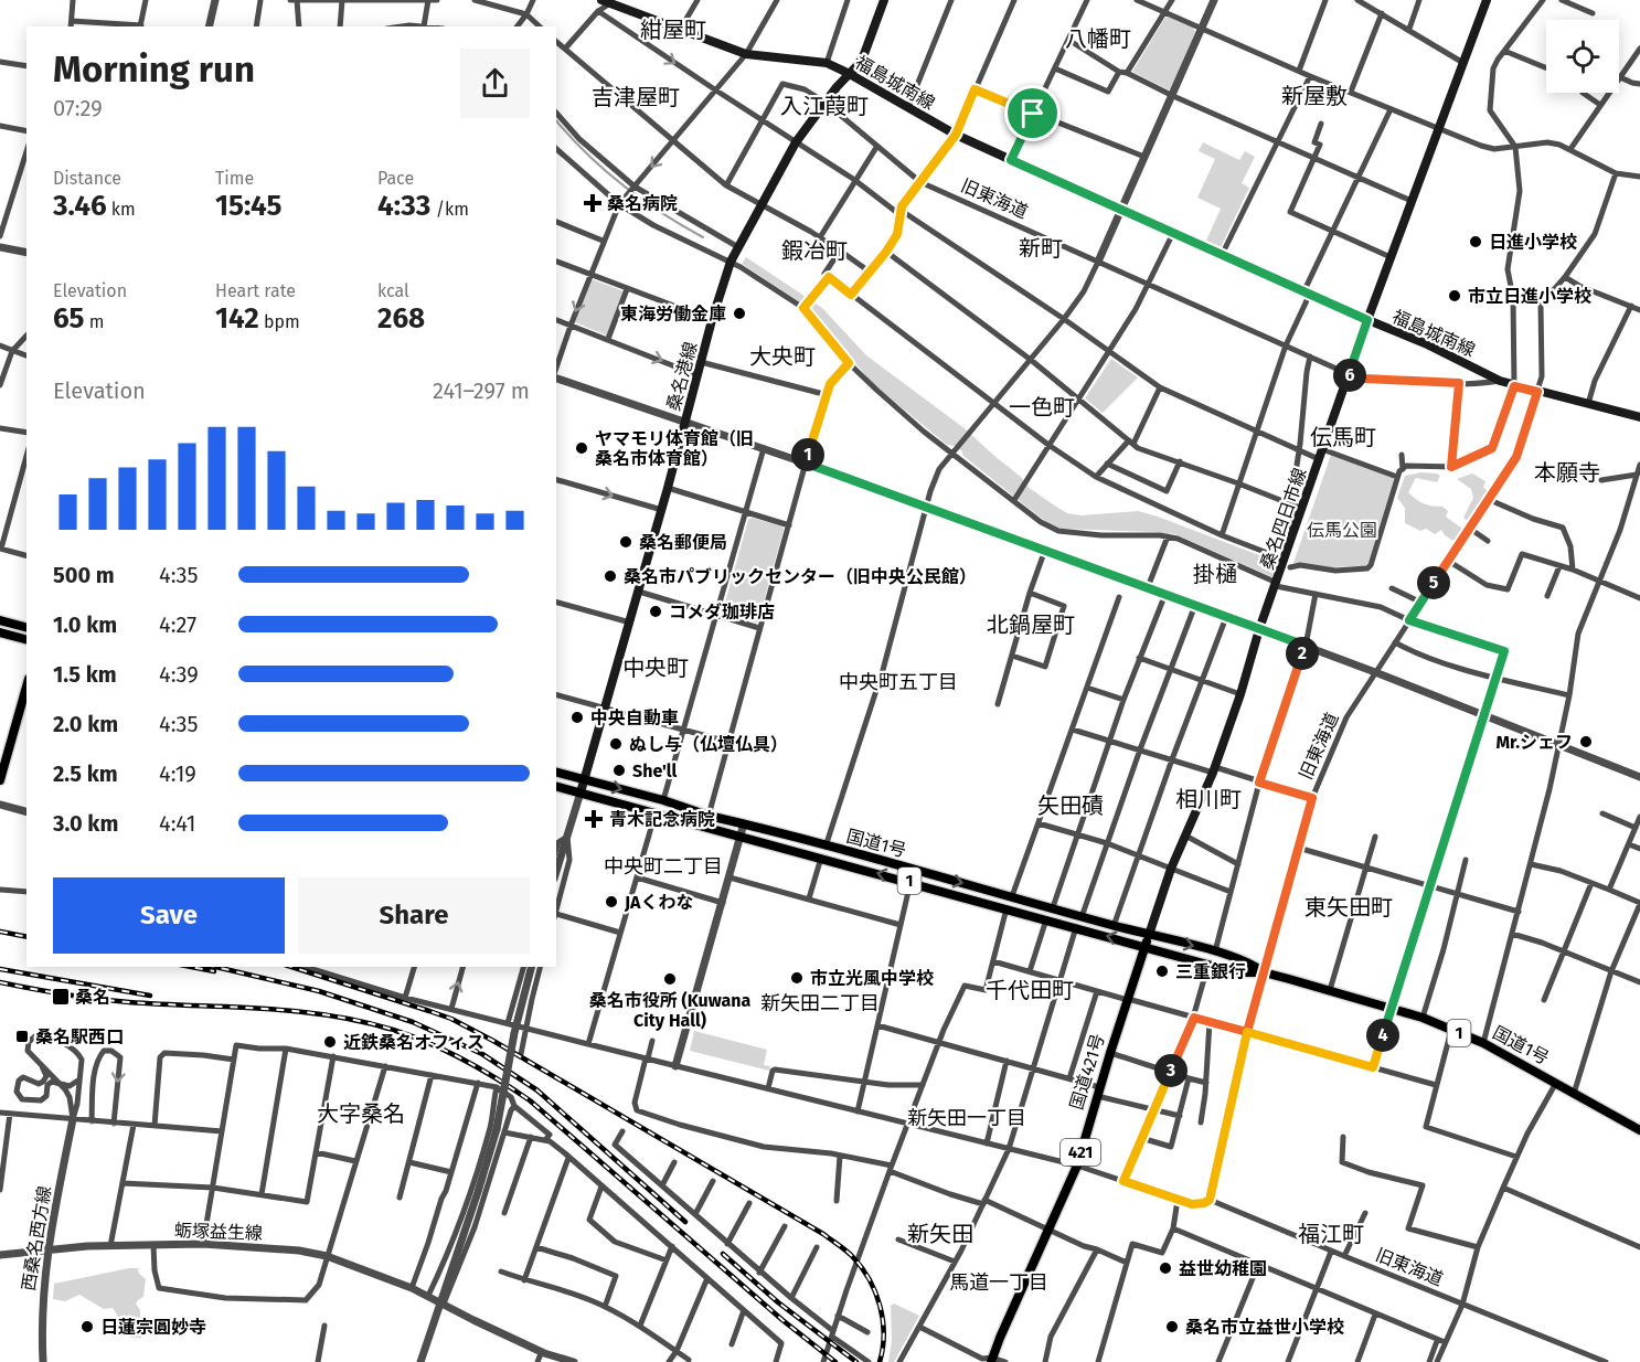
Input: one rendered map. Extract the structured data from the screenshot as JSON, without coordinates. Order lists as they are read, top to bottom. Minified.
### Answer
{"streets":{"main road":["福島城南線","桑名港線","桑名四日市線","国道1号","1","国道421号","421"],"street":["旧東海道","蛎塚益生線","西桑名西方線"]},"crossings":[["福島城南線","旧東海道"],["福島城南線","桑名港線"],["福島城南線","桑名四日市線"],["旧東海道","桑名港線"],["旧東海道","桑名四日市線"],["旧東海道","国道1号"],["桑名港線","国道1号"],["桑名四日市線","国道1号"],["桑名四日市線","国道421号"],["国道1号","国道421号"],["蛎塚益生線","西桑名西方線"]],"districts":["紺屋町","八幡町","新屋敷","吉津屋町","入江葭町","新町","鍜冶町","大央町","一色町","伝馬町","本願寺","掛樋","北鍋屋町","中央町","中央町五丁目","相川町","矢田磧","中央町二丁目","東矢田町","千代田町","新矢田二丁目","大字桑名","新矢田一丁目","新矢田","福江町","馬道一丁目"],"parks":["伝馬公園"],"places":{"health":["桑名病院","青木記念病院"],"other":["日進小学校","市立日進小学校","東海労働金庫","ヤマモリ体育館（旧 桑名市体育館）","桑名郵便局","桑名市パブリックセンター（旧中央公民館）","コメダ珈琲店","中央自動車","Mr.シェフ","ぬし与（仏壇仏具）","She'll","JAくわな","三重銀行","市立光風中学校","桑名市役所 (Kuwana City Hall)","近鉄桑名オフィス","益世幼稚園","日蓮宗圓妙寺","桑名市立益世小学校"],"transit":["桑名","桑名駅西口"]},"page":{"heading":["Morning run","07:29"],"stats":[["Distance","3.46 km"],["Time","15:45"],["Pace","4:33 /km"],["Elevation","65 m"],["Heart rate","142 bpm"],["kcal","268"]],"pins":["6","1","5","2","4","3"],"chart":["Elevation","241–297 m"],"list":[{"name":"500 m","note":"4:35"},{"name":"1.0 km","note":"4:27"},{"name":"1.5 km","note":"4:39"},{"name":"2.0 km","note":"4:35"},{"name":"2.5 km","note":"4:19"},{"name":"3.0 km","note":"4:41"}],"buttons":["Save","Share"]}}
